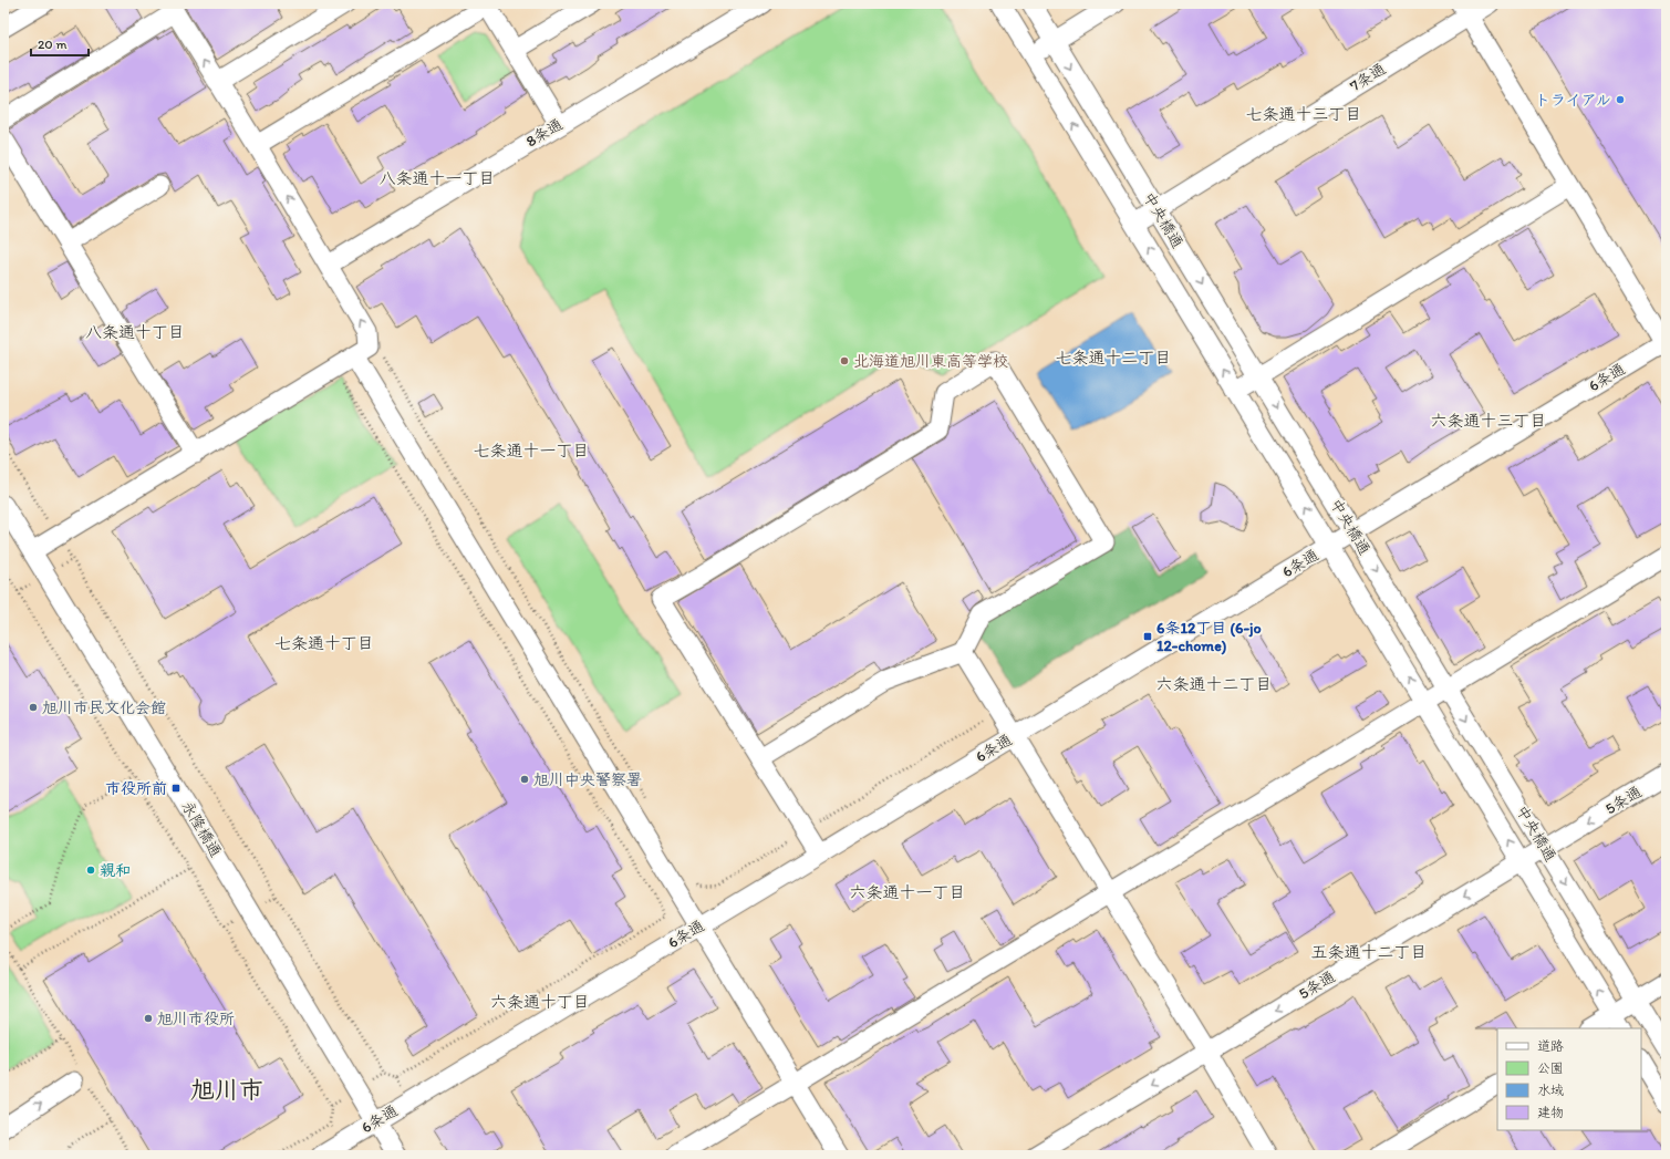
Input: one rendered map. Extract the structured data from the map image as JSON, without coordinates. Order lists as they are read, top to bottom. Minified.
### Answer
{"streets":{"street":["7条通","8条通","中央橋通","6条通","5条通","永隆橋通"]},"crossings":[["7条通","中央橋通"],["中央橋通","6条通"],["中央橋通","5条通"],["6条通","永隆橋通"]],"one_way":["5条通"],"districts":["七条通十三丁目","八条通十一丁目","八条通十丁目","七条通十二丁目","六条通十三丁目","七条通十一丁目","七条通十丁目","六条通十二丁目","六条通十一丁目","五条通十二丁目","六条通十丁目","旭川市"],"places":{"other":["トライアル","北海道旭川東高等学校","旭川市民文化会館","旭川中央警察署","親和","旭川市役所"],"transit":["6条12丁目 (6-jo 12-chome)","市役所前"]},"legend":["道路","公園","水域","建物"],"scale_bar":"20 m"}
